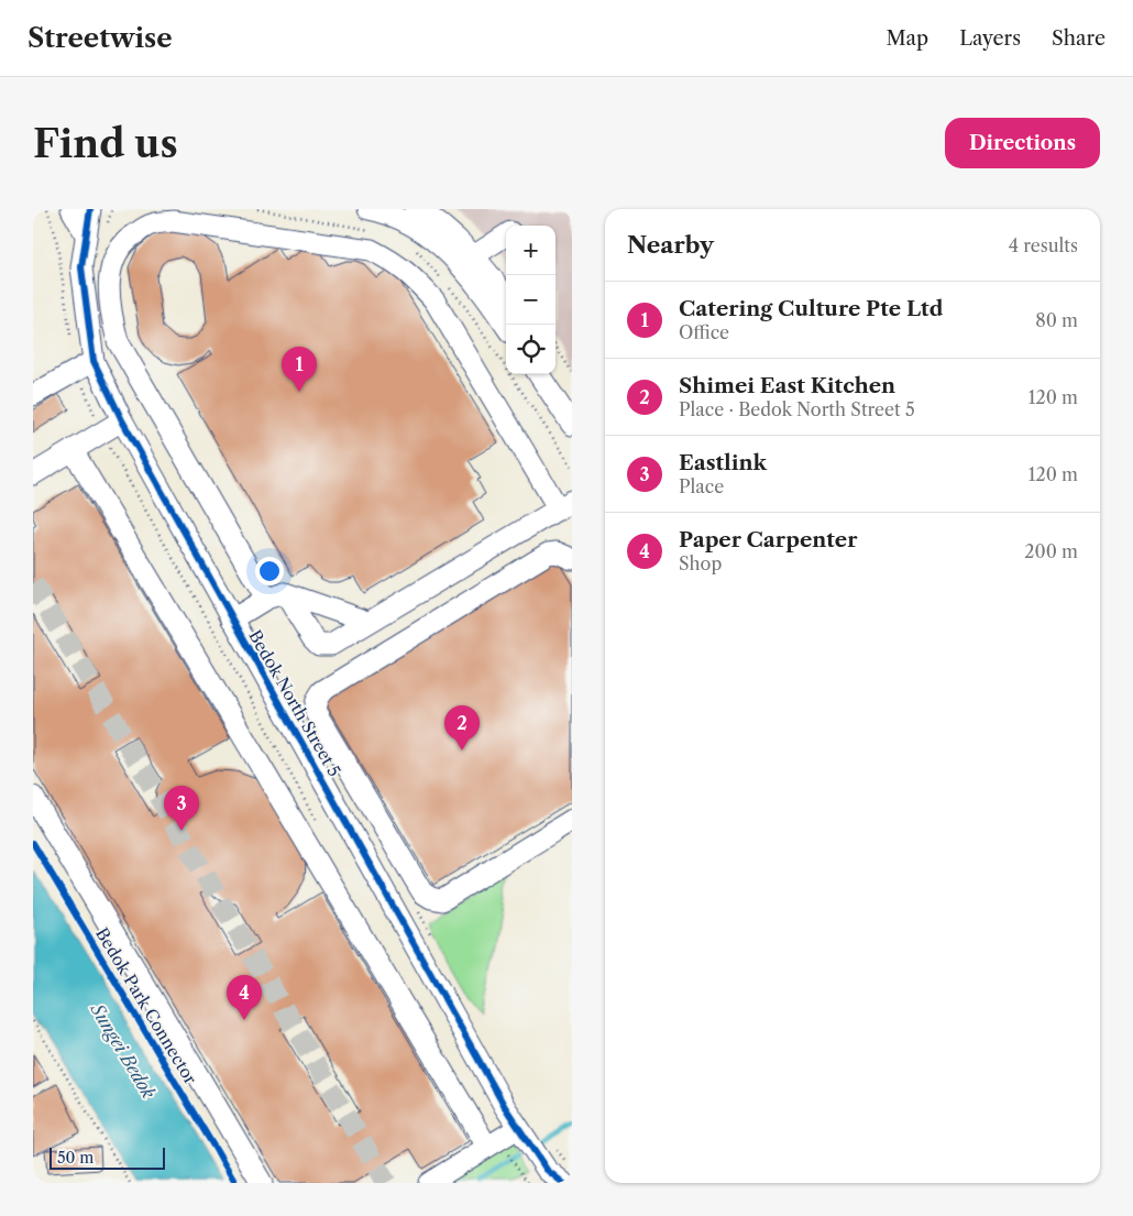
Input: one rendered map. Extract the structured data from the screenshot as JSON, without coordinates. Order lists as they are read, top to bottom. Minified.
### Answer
{"streets":{"street":["Bedok North Street 5"],"cycle path":["Bedok Park Connector"]},"water":["Sungei Bedok"],"scale_bar":"50 m","page":{"header":"Streetwise","nav":["Map","Layers","Share"],"buttons":"Directions","title":"Find us","heading":["Nearby","4 results"],"map_buttons":["+","−"],"list":[{"mark":"1","name":"Catering Culture Pte Ltd","note":"Office","value":"80 m"},{"mark":"2","name":"Shimei East Kitchen","note":"Place · Bedok North Street 5","value":"120 m"},{"mark":"3","name":"Eastlink","note":"Place","value":"120 m"},{"mark":"4","name":"Paper Carpenter","note":"Shop","value":"200 m"}],"pins":["1","2","3","4"],"scale":"50 m"}}
